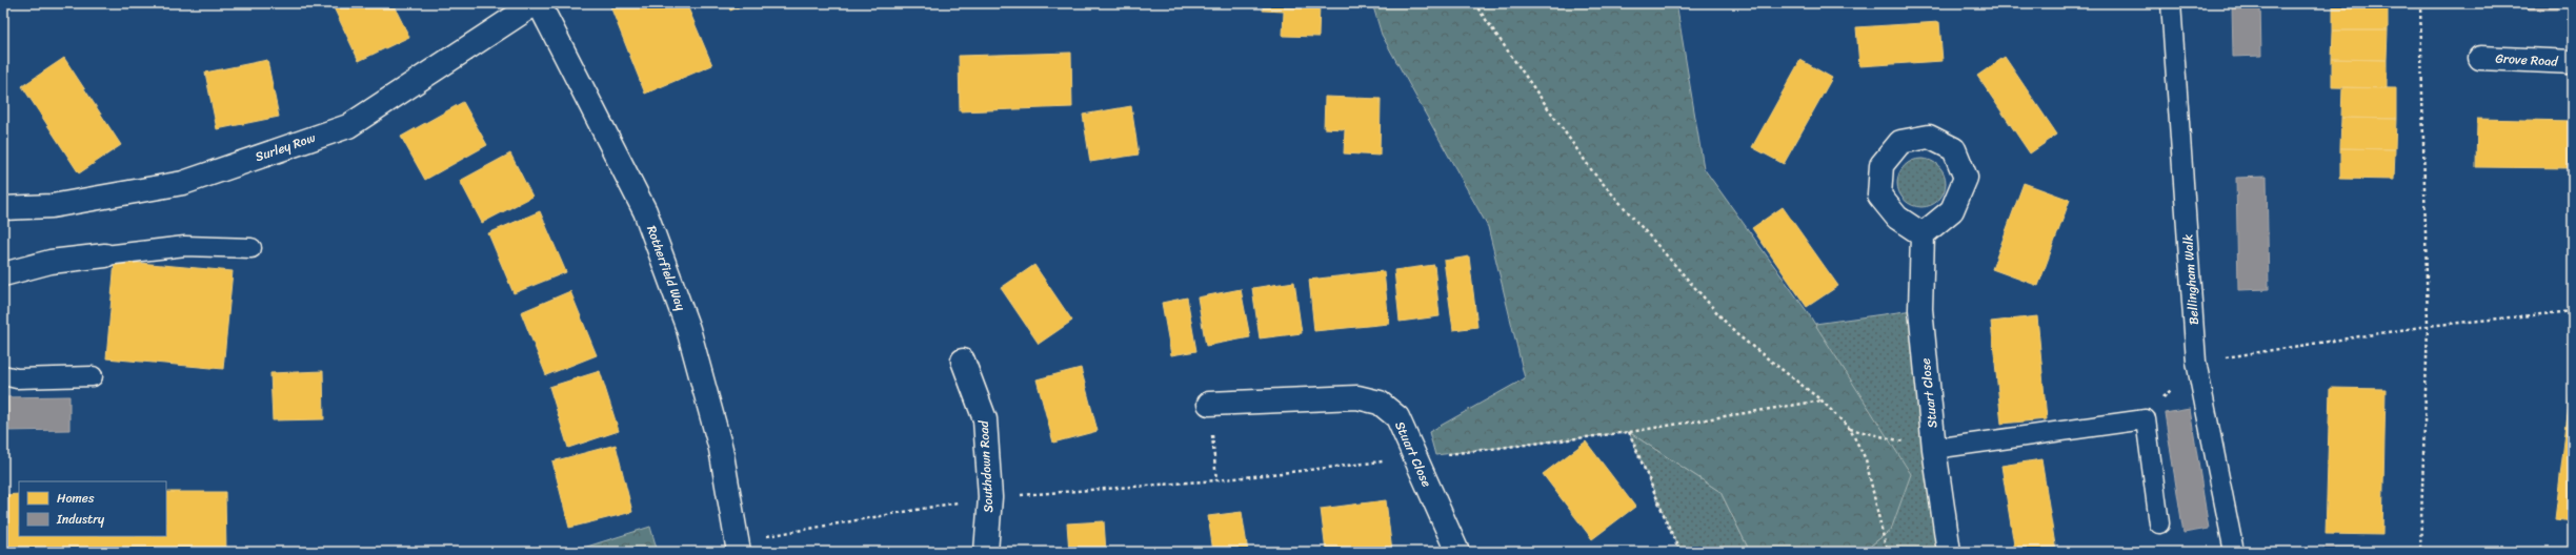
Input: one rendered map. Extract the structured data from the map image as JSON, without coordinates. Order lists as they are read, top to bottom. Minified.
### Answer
{"streets":{"street":["Grove Road","Surley Row","Rotherfield Way","Stuart Close","Southdown Road"],"lane":["Bellingham Walk"]},"legend":["Homes","Industry"]}
